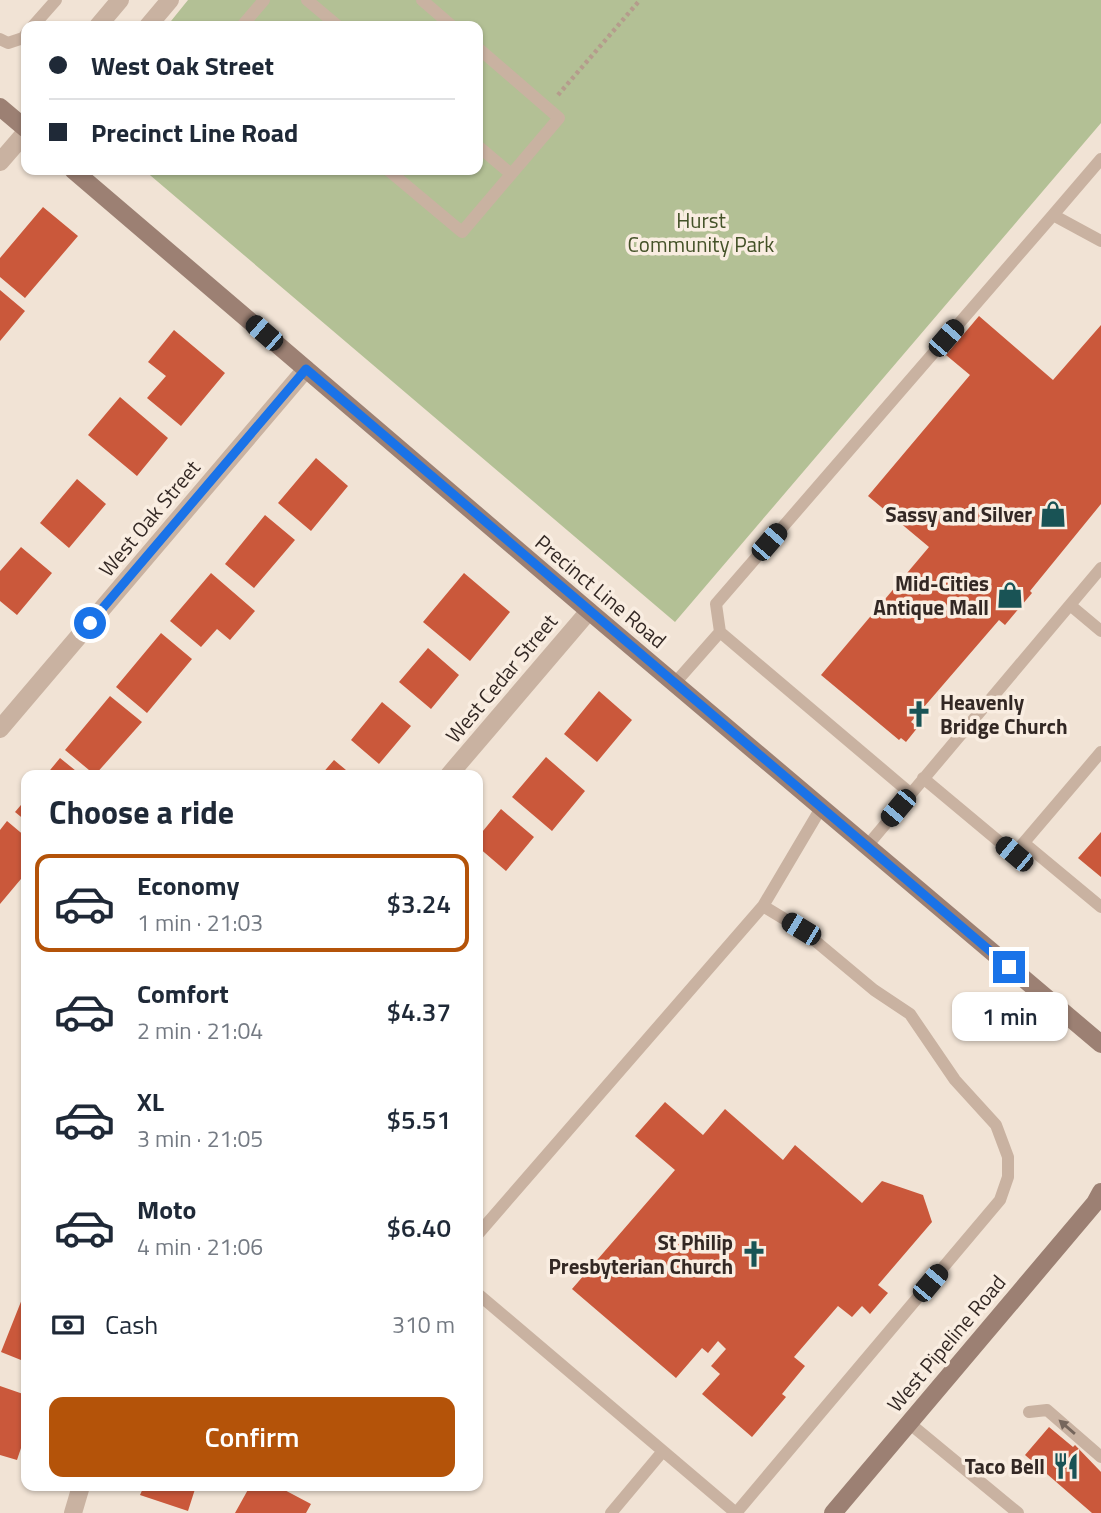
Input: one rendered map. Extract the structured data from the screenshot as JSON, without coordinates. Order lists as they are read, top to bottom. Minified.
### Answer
{"streets":{"main road":["Precinct Line Road","West Pipeline Road"],"street":["West Oak Street","West Cedar Street"]},"crossings":[["West Oak Street","Precinct Line Road"],["Precinct Line Road","West Cedar Street"]],"parks":["Hurst Community Park"],"places":{"shop":["Sassy and Silver","Mid-Cities Antique Mall"],"church":["Heavenly Bridge Church","St Philip Presbyterian Church"],"restaurant":["Taco Bell"]},"page":{"banner":["West Oak Street","Precinct Line Road"],"heading":"Choose a ride","list":[{"name":"Economy","note":"1 min · 21:03","value":"$3.24"},{"name":"Comfort","note":"2 min · 21:04","value":"$4.37"},{"name":"XL","note":"3 min · 21:05","value":"$5.51"},{"name":"Moto","note":"4 min · 21:06","value":"$6.40"}],"bubble":"1 min","pay":["Cash","310 m"],"buttons":"Confirm"}}
